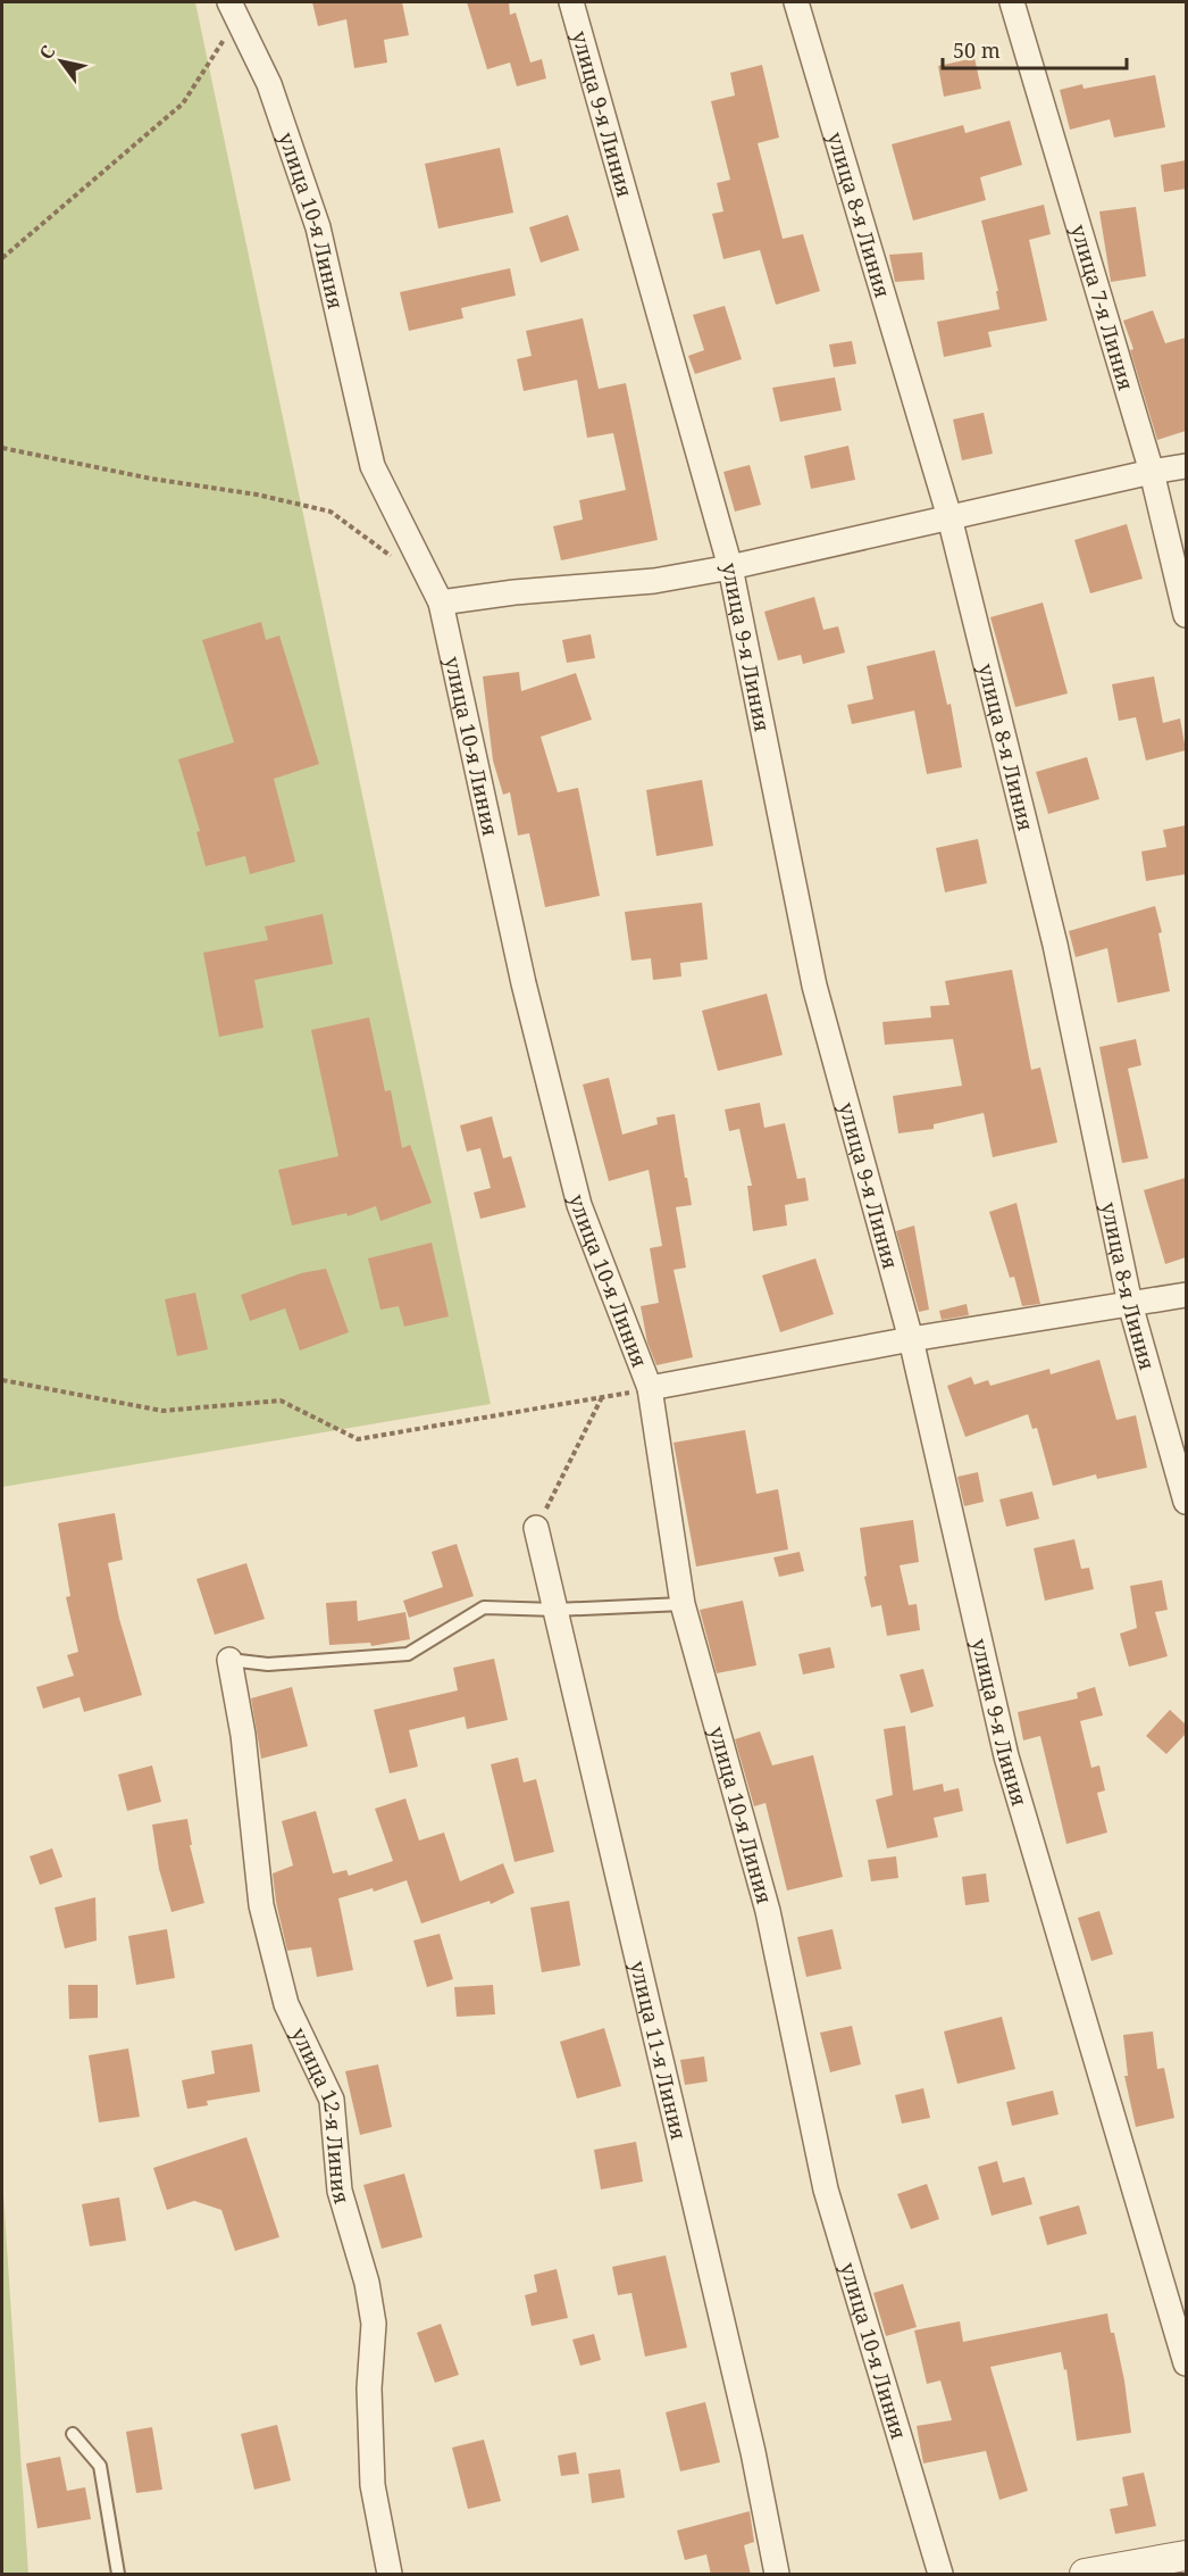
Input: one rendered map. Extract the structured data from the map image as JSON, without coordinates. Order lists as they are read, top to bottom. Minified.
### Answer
{"streets":{"street":["улица 9-я Линия","улица 8-я Линия","улица 10-я Линия","улица 7-я Линия","улица 11-я Линия","улица 12-я Линия"]},"scale_bar":"50 m","north":"top left"}
